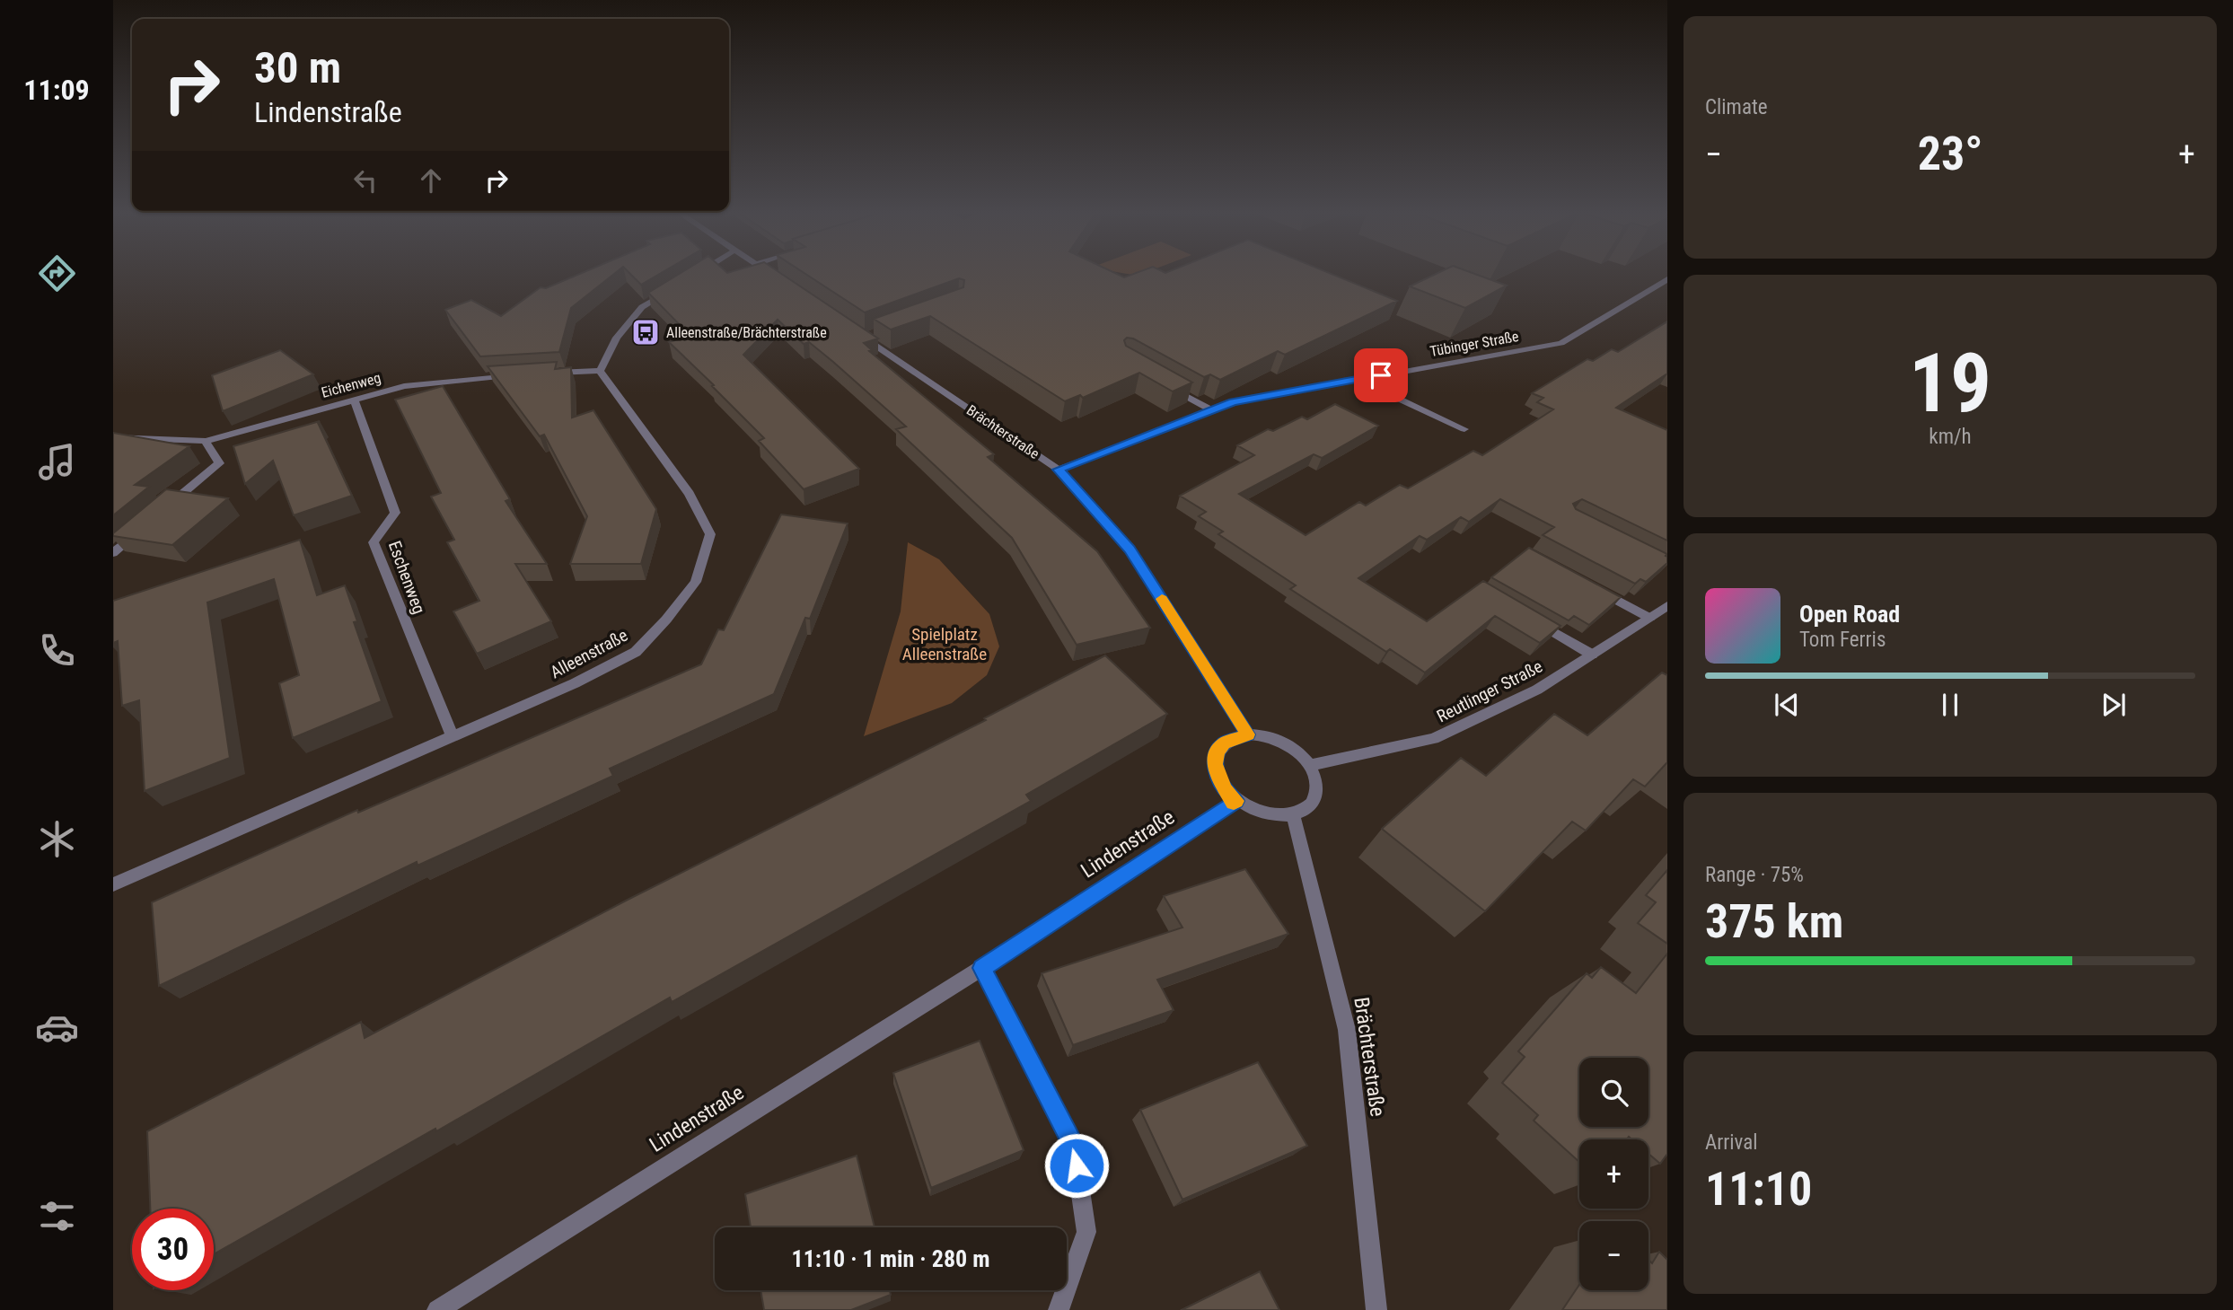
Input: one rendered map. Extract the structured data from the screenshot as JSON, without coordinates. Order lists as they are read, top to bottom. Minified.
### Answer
{"streets":{"street":["Tübinger Straße","Eichenweg","Brächterstraße","Eschenweg","Alleenstraße","Reutlinger Straße","Lindenstraße"]},"crossings":[["Tübinger Straße","Brächterstraße"],["Eichenweg","Eschenweg"],["Brächterstraße","Reutlinger Straße"],["Brächterstraße","Lindenstraße"],["Eschenweg","Alleenstraße"],["Reutlinger Straße","Lindenstraße"]],"parks":["Spielplatz Alleenstraße"],"places":{"bus stop":["Alleenstraße/Brächterstraße"]},"page":{"tabs":"11:09","tile":["Climate",["19","km/h"],["Range · 75%","375 km"],["Arrival","11:10"]],"turn":["30 m","Lindenstraße"],"heat":["−","23°","+"],"song":["Open Road","Tom Ferris"],"map_buttons":["+","−"],"limit":"30","trip":"11:10 · 1 min · 280 m"}}
